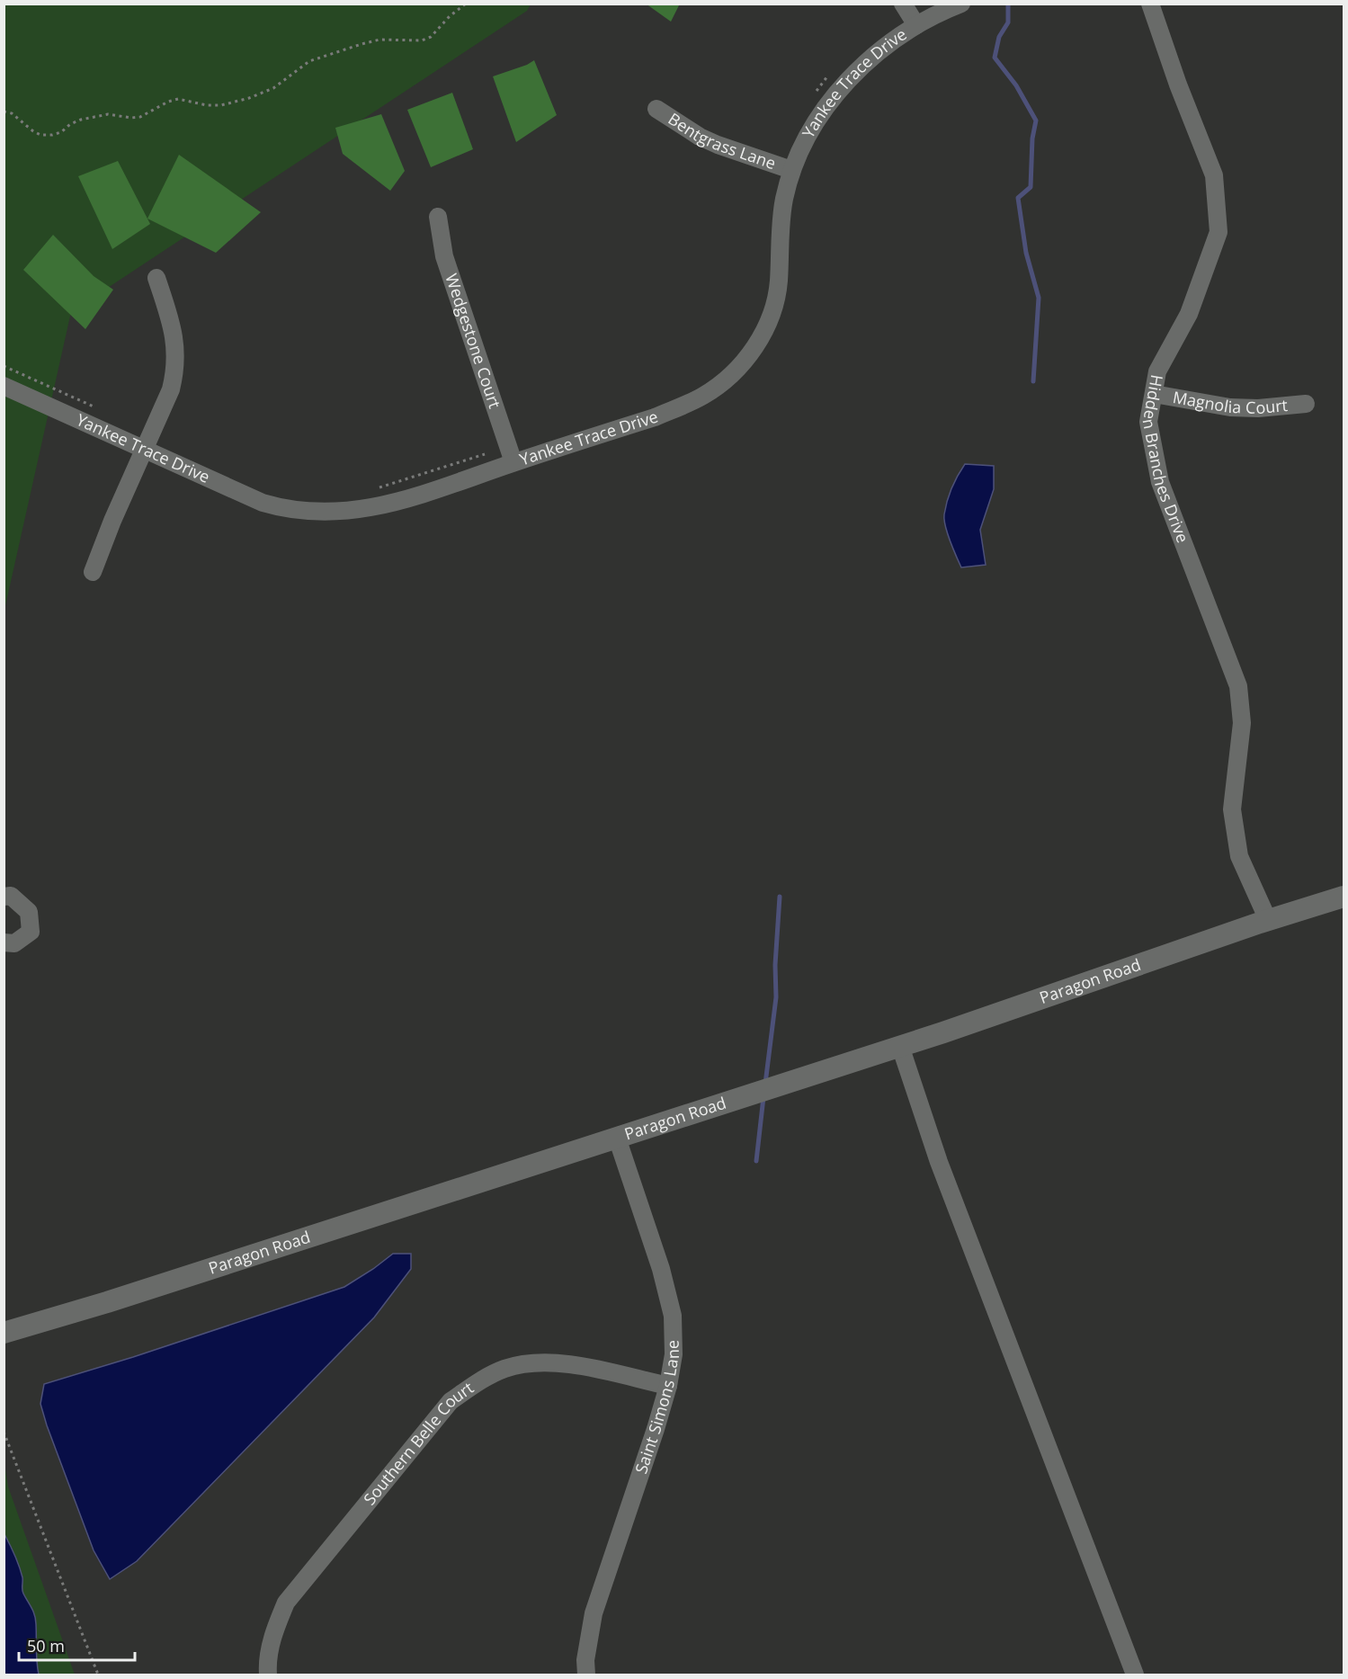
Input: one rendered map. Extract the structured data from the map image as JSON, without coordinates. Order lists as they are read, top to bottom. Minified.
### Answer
{"streets":{"street":["Yankee Trace Drive","Bentgrass Lane","Wedgestone Court","Magnolia Court","Hidden Branches Drive","Paragon Road","Saint Simons Lane","Southern Belle Court"]},"crossings":[["Yankee Trace Drive","Bentgrass Lane"],["Yankee Trace Drive","Wedgestone Court"],["Magnolia Court","Hidden Branches Drive"],["Hidden Branches Drive","Paragon Road"],["Paragon Road","Saint Simons Lane"],["Saint Simons Lane","Southern Belle Court"]],"scale_bar":"50 m"}
